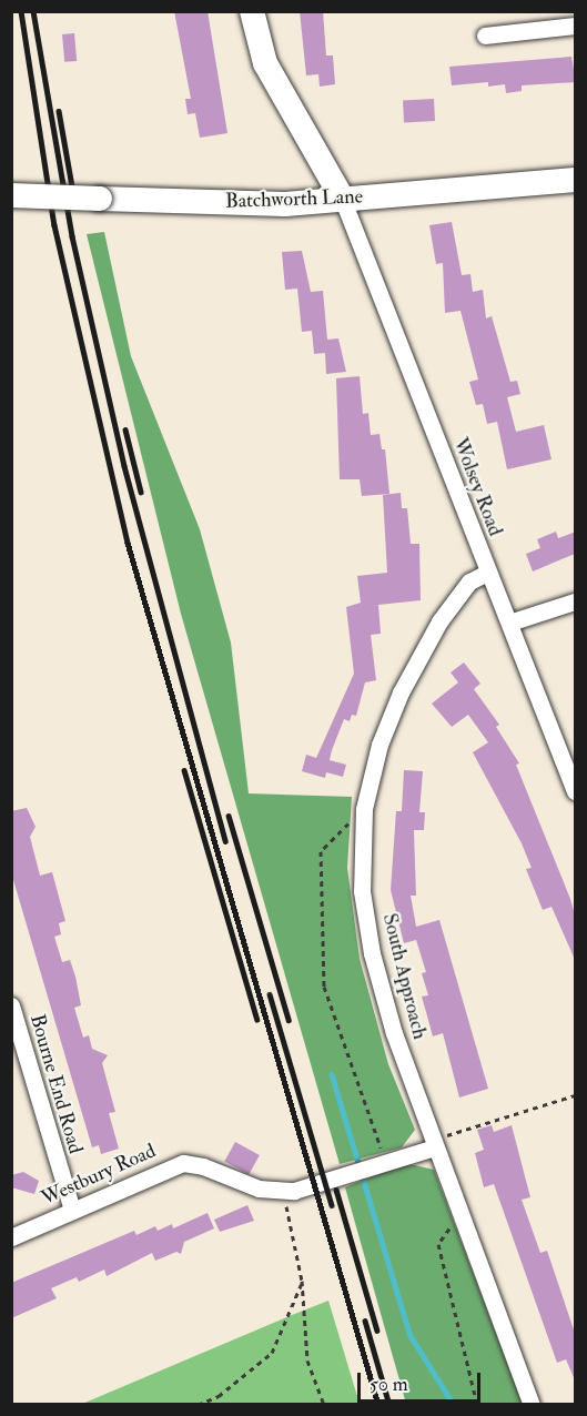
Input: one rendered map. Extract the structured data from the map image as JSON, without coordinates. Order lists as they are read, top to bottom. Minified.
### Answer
{"streets":{"street":["Batchworth Lane","Wolsey Road","South Approach","Bourne End Road","Westbury Road"]},"crossings":[["Batchworth Lane","Wolsey Road"],["Wolsey Road","South Approach"],["South Approach","Westbury Road"],["Bourne End Road","Westbury Road"]],"scale_bar":"50 m"}
